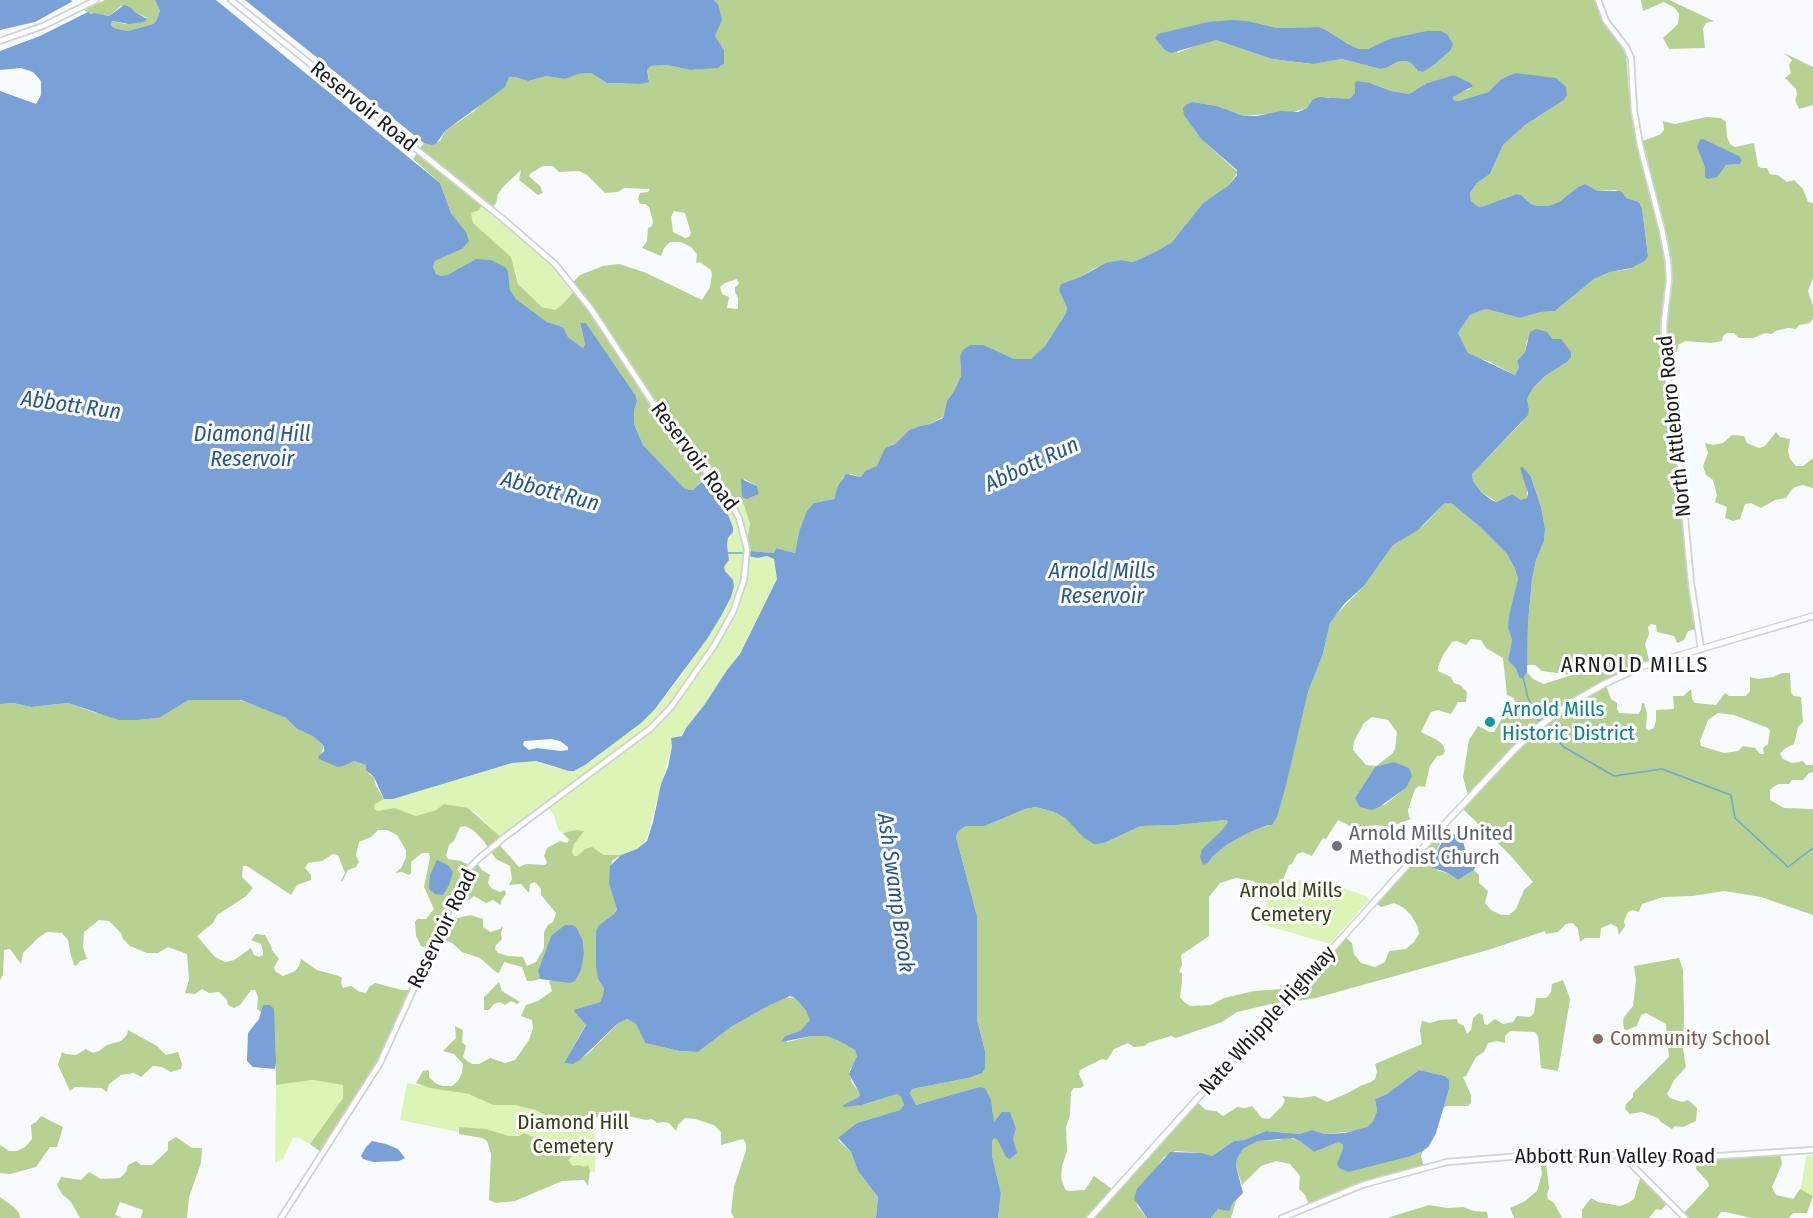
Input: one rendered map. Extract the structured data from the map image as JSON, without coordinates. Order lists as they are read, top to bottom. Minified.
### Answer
{"streets":{"main road":["Nate Whipple Highway"],"street":["Reservoir Road","North Attleboro Road","Abbott Run Valley Road"]},"crossings":[["North Attleboro Road","Nate Whipple Highway"]],"districts":["ARNOLD MILLS"],"water":["Abbott Run","Diamond Hill Reservoir","Arnold Mills Reservoir","Ash Swamp Brook"],"parks":["Arnold Mills Cemetery","Diamond Hill Cemetery"],"places":["Arnold Mills Historic District","Arnold Mills United Methodist Church","Community School"]}
